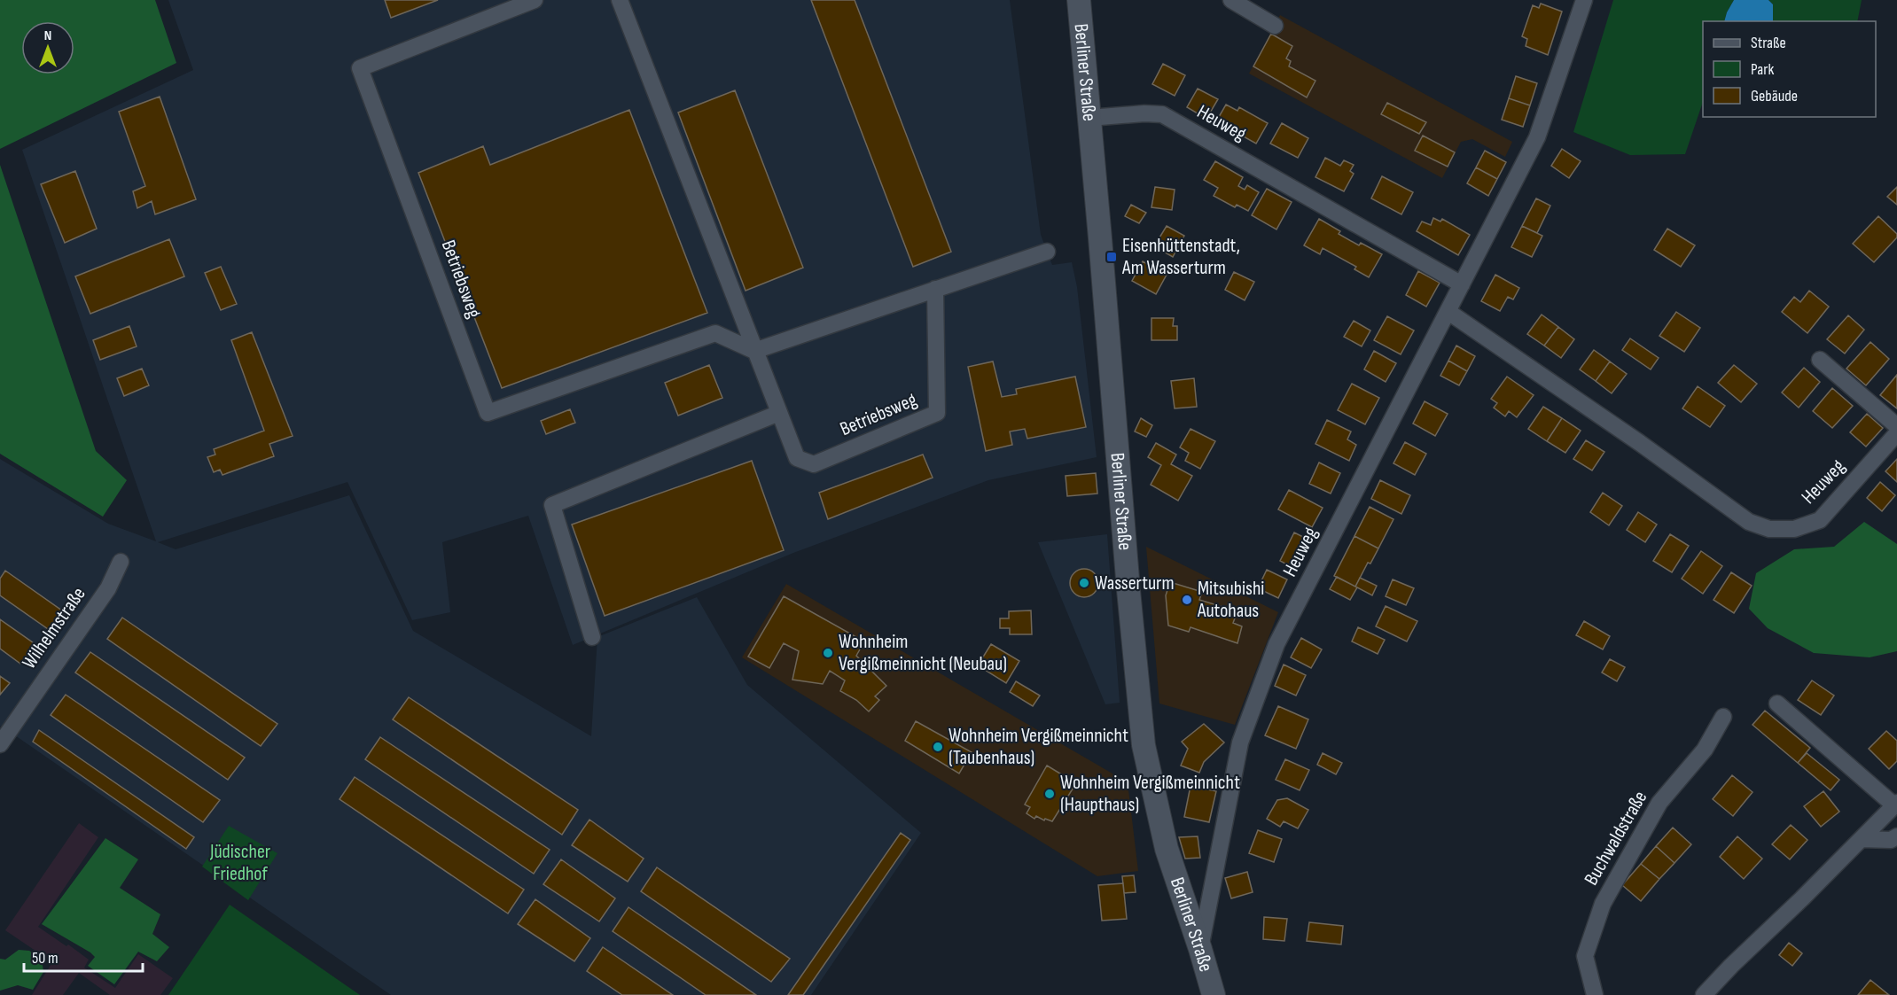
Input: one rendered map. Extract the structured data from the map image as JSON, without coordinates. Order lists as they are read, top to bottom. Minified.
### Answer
{"streets":{"main road":["Berliner Straße"],"street":["Heuweg","Betriebsweg","Wilhelmstraße","Buchwaldstraße"]},"crossings":[["Berliner Straße","Heuweg"]],"parks":["Jüdischer Friedhof"],"places":{"transit":["Eisenhüttenstadt, Am Wasserturm"],"other":["Wasserturm","Mitsubishi Autohaus","Wohnheim Vergißmeinnicht (Neubau)","Wohnheim Vergißmeinnicht (Taubenhaus)","Wohnheim Vergißmeinnicht (Haupthaus)"]},"legend":["Straße","Park","Gebäude"],"scale_bar":"50 m","north":"top"}
